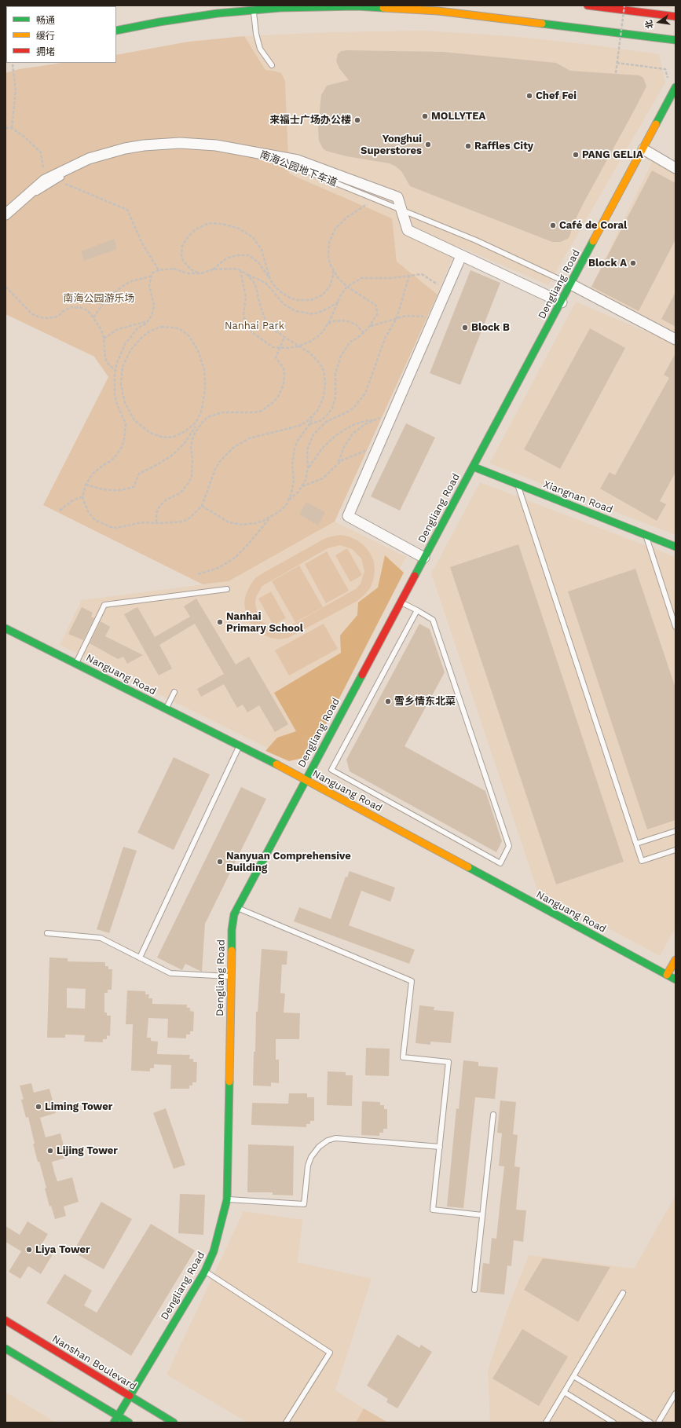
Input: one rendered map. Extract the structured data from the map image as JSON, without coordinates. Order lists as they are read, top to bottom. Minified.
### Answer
{"streets":{"main road":["Dengliang Road","Xiangnan Road","Nanguang Road","Nanshan Boulevard"],"lane":["南海公园地下车道"]},"crossings":[["南海公园地下车道","Dengliang Road"],["Dengliang Road","Xiangnan Road"],["Dengliang Road","Nanguang Road"],["Dengliang Road","Nanshan Boulevard"]],"parks":["南海公园游乐场","Nanhai Park"],"places":["Chef Fei","MOLLYTEA","来福士广场办公楼","Yonghui Superstores","Raffles City","PANG GELIA","Café de Coral","Block A","Block B","Nanhai Primary School","雪乡情东北菜","Nanyuan Comprehensive Building","Liming Tower","Lijing Tower","Liya Tower"],"legend":["畅通","缓行","拥堵"],"north":"left"}
